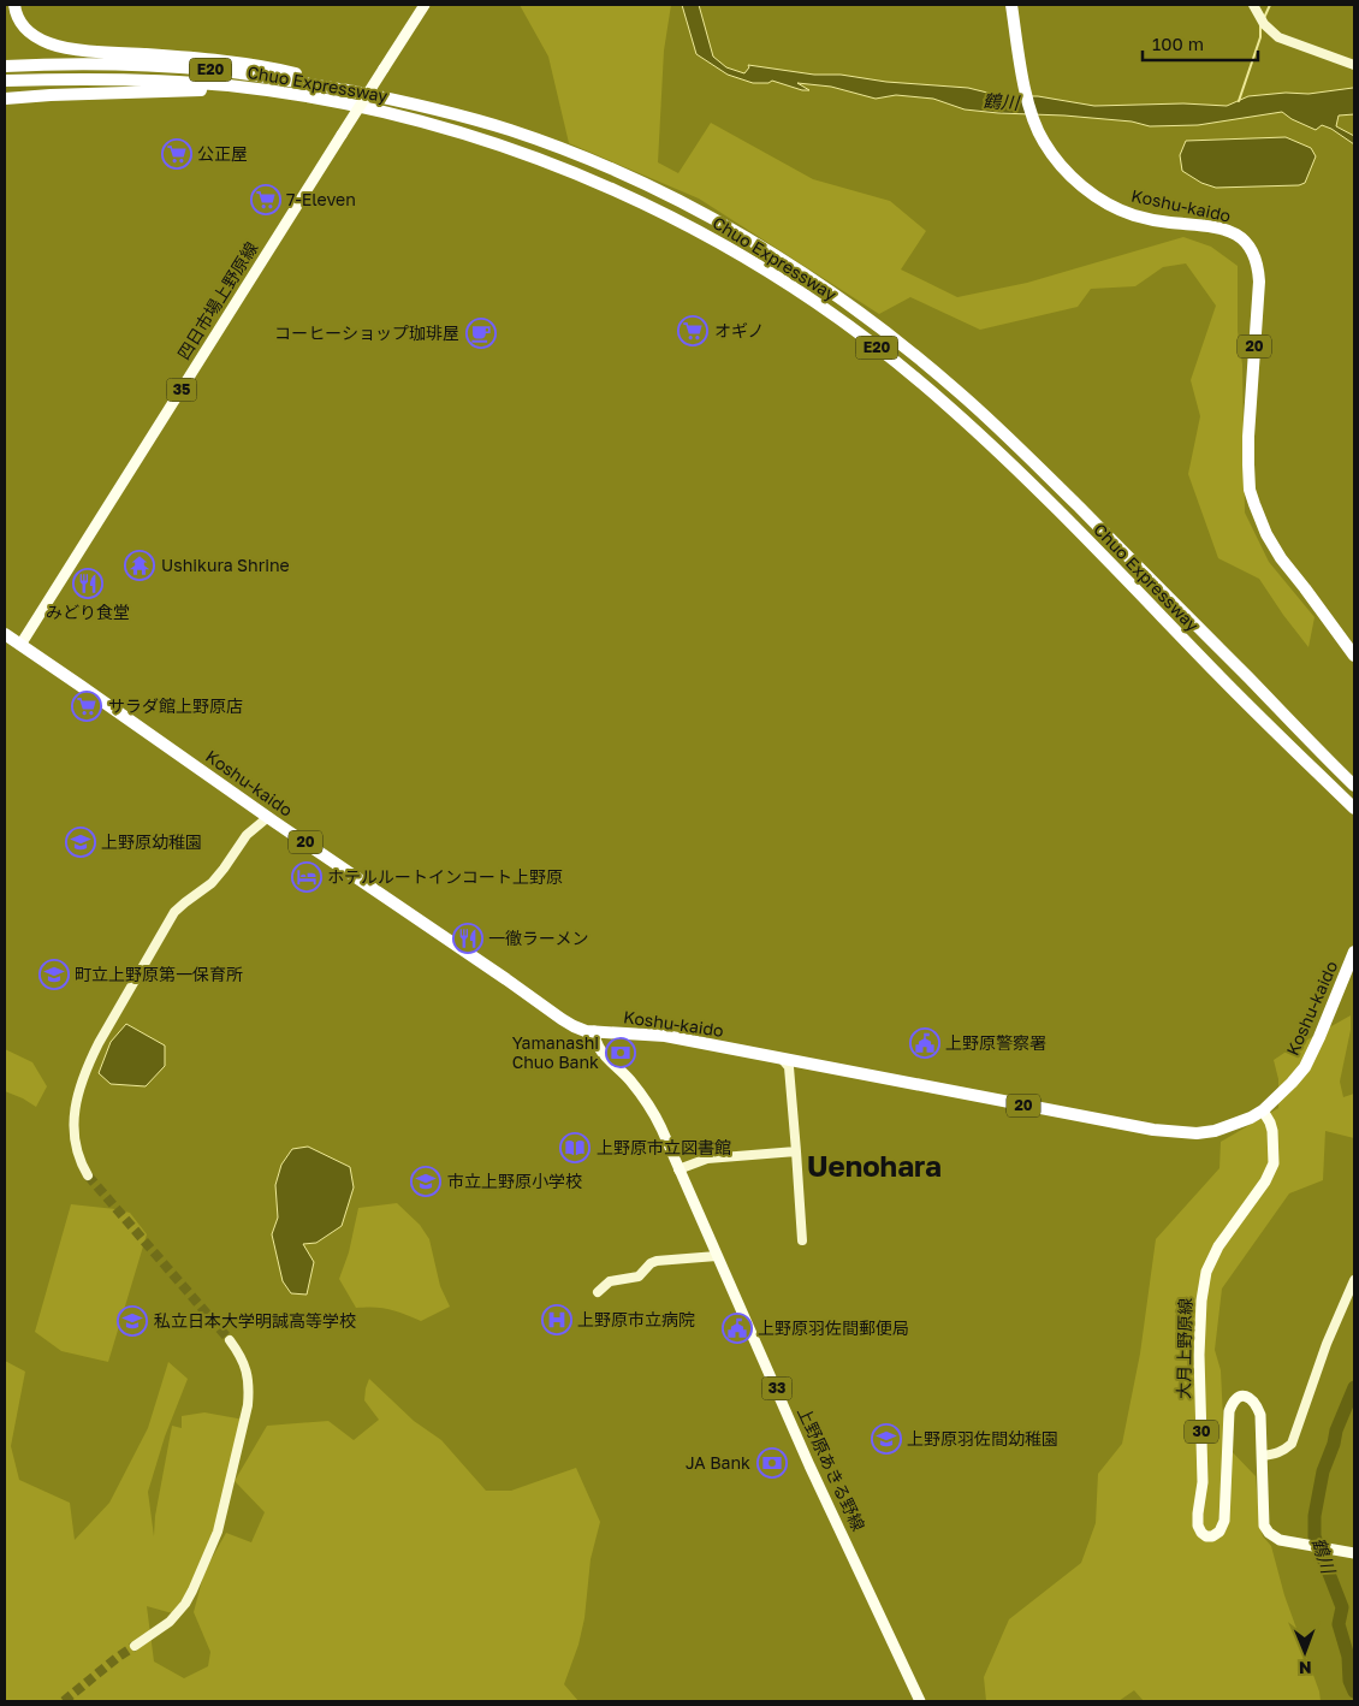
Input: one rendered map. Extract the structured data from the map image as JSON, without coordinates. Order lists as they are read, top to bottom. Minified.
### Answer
{"streets":{"highway":["E20","Chuo Expressway","Koshu-kaido","20"],"main road":["四日市場上野原線","35","大月上野原線","33","30","上野原あきる野線"]},"crossings":[["Koshu-kaido","四日市場上野原線"],["Koshu-kaido","大月上野原線"],["Koshu-kaido","上野原あきる野線"]],"districts":["Uenohara"],"water":["鶴川"],"places":{"supermarket":["公正屋","7-Eleven","オギノ","サラダ館上野原店"],"cafe":["コーヒーショップ珈琲屋"],"temple":["Ushikura Shrine"],"restaurant":["みどり食堂","一徹ラーメン"],"school or university":["上野原幼稚園","町立上野原第一保育所","市立上野原小学校","私立日本大学明誠高等学校","上野原羽佐間幼稚園"],"hotel":["ホテルルートインコート上野原"],"public building":["上野原警察署","上野原羽佐間郵便局"],"bank":["Yamanashi Chuo Bank","JA Bank"],"library":["上野原市立図書館"],"hospital":["上野原市立病院"]},"scale_bar":"100 m","north":"bottom"}
